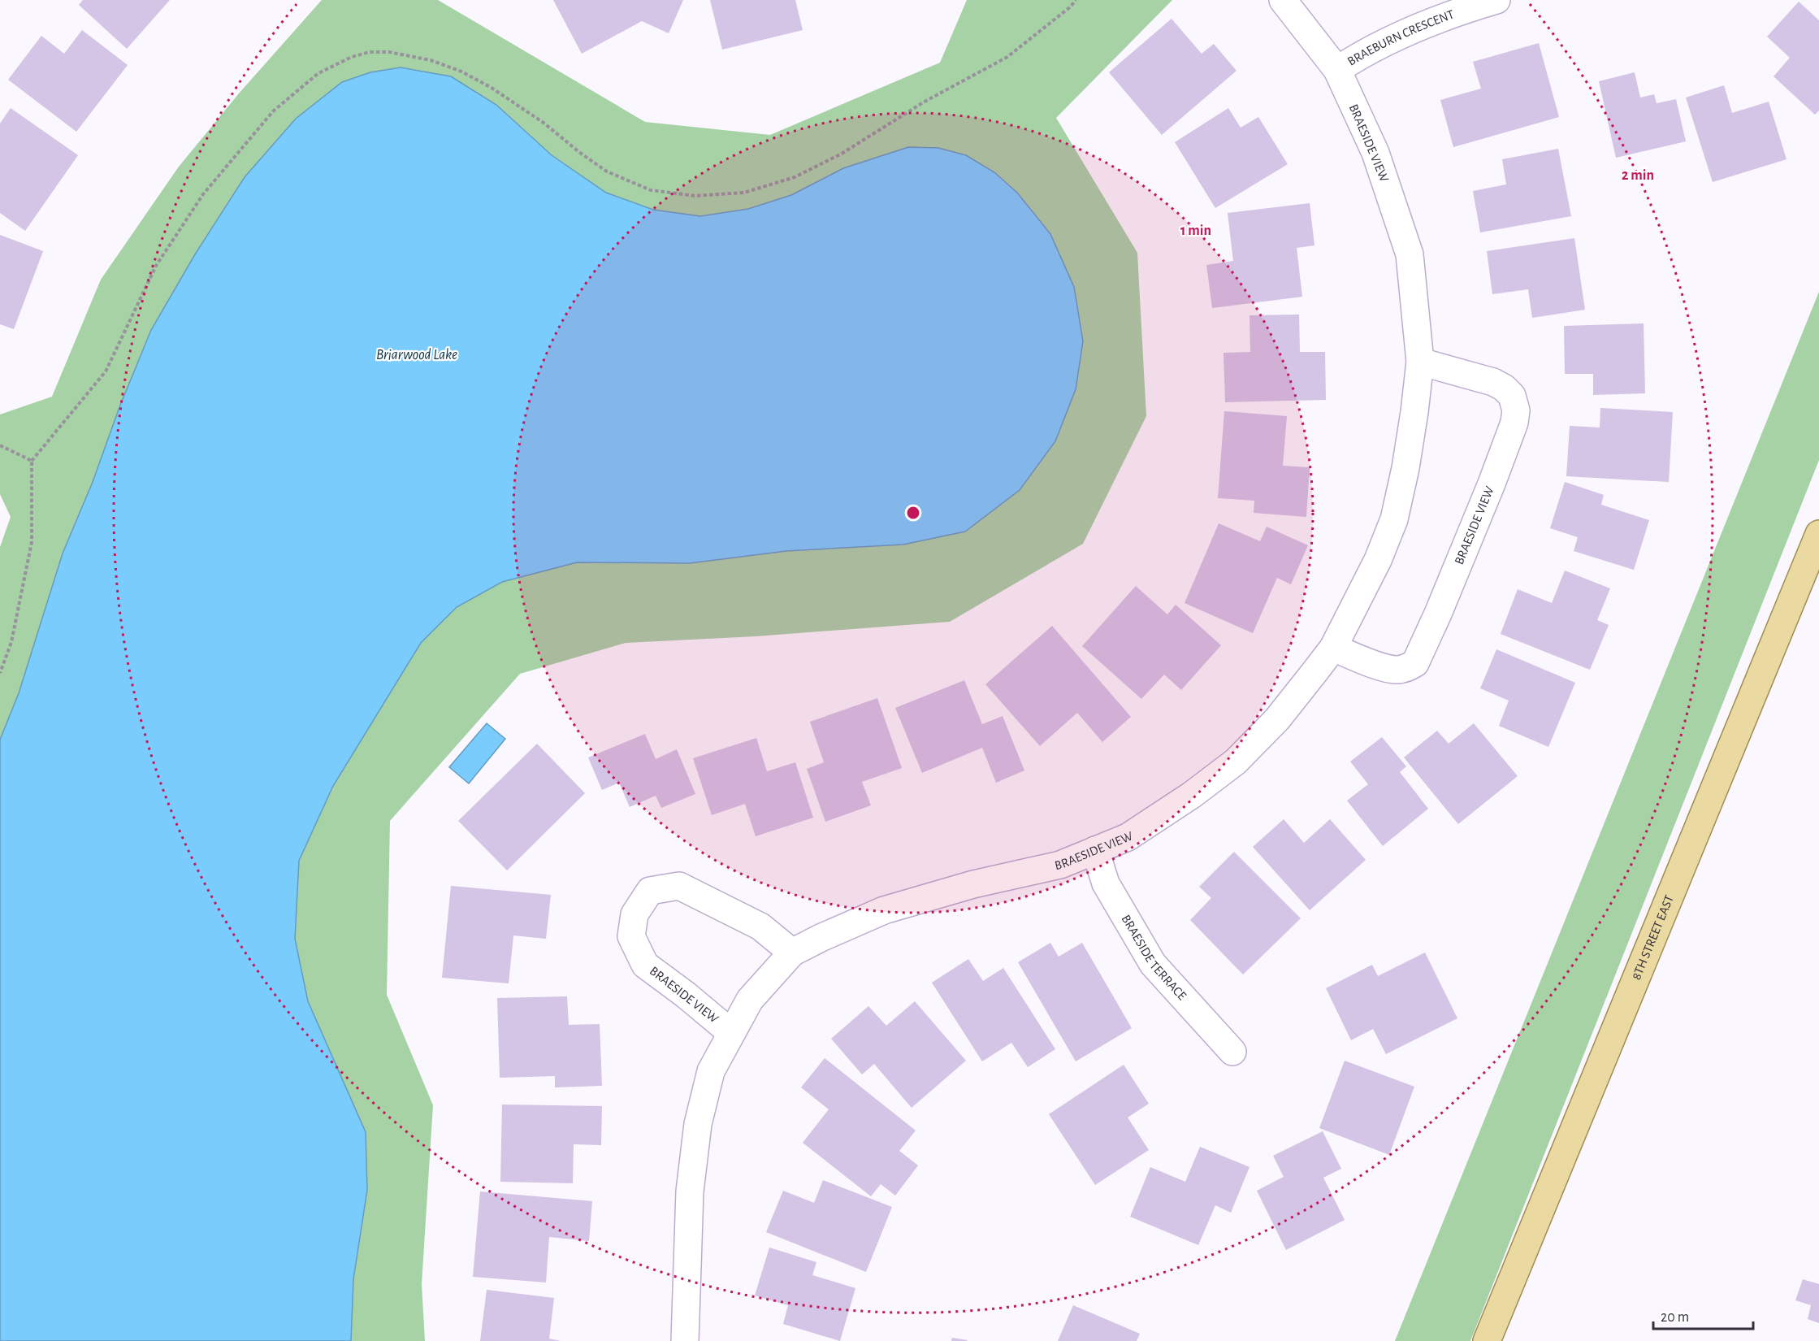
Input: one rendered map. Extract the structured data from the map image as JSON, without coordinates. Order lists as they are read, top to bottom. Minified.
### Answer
{"streets":{"main road":["8TH STREET EAST"],"street":["BRAEBURN CRESCENT","BRAESIDE VIEW","BRAESIDE TERRACE"]},"crossings":[["BRAEBURN CRESCENT","BRAESIDE VIEW"],["BRAESIDE VIEW","BRAESIDE TERRACE"]],"water":["Briarwood Lake"],"scale_bar":"20 m","rings":["2 min","1 min"]}
